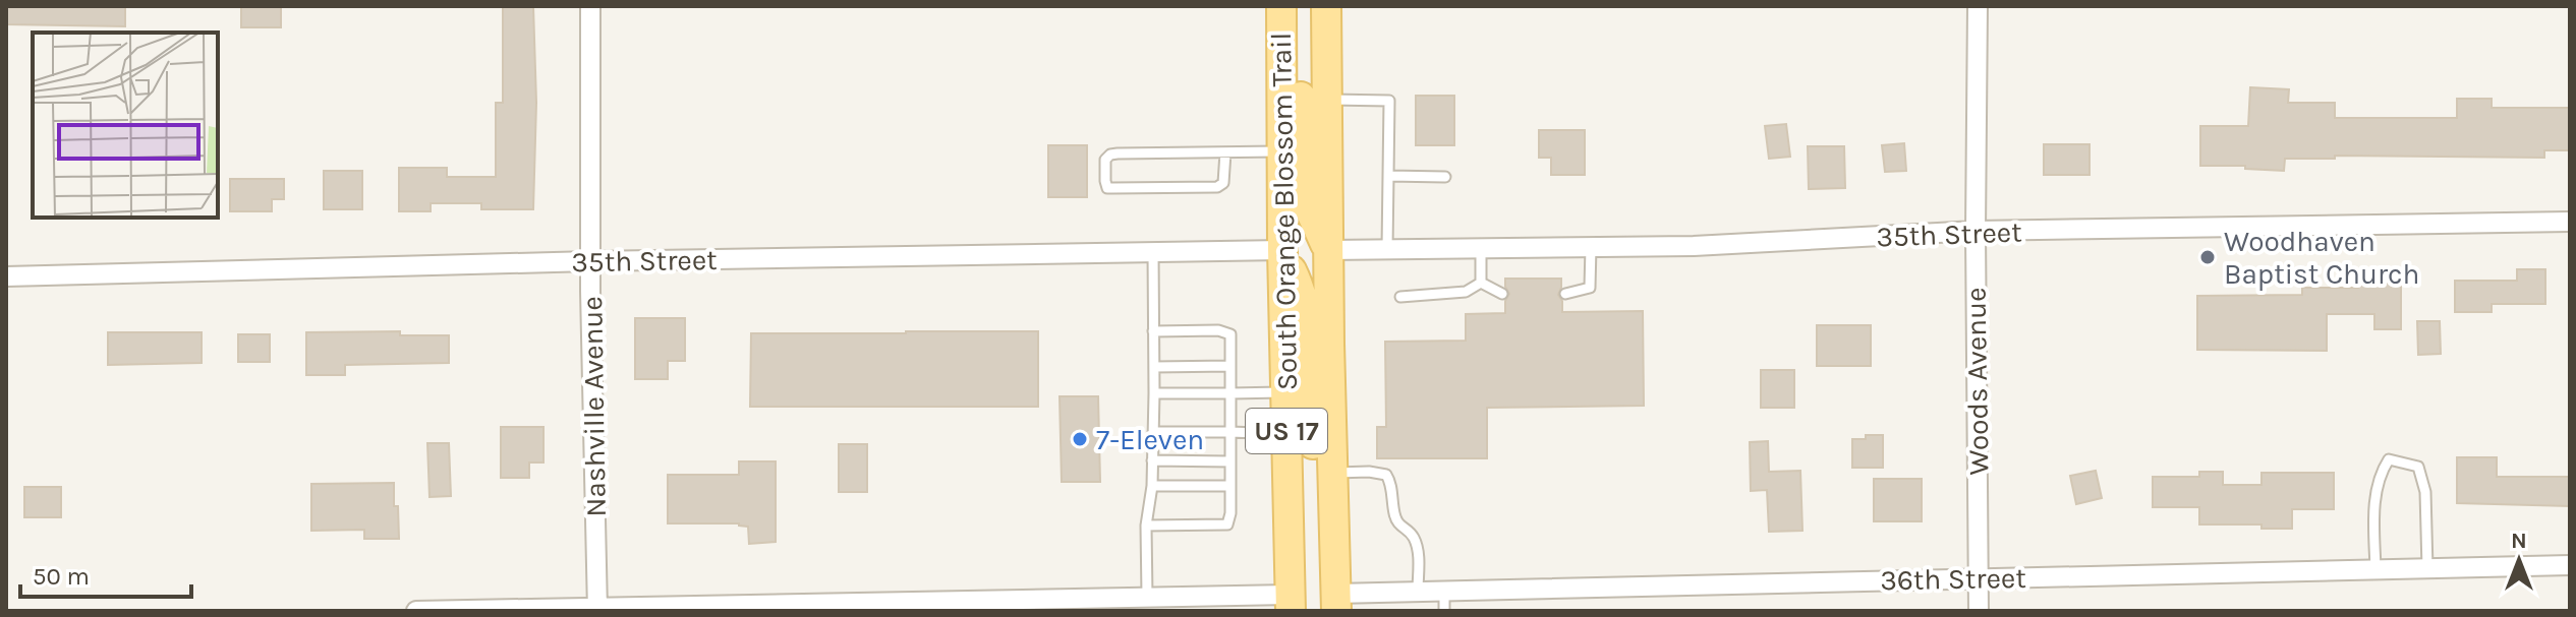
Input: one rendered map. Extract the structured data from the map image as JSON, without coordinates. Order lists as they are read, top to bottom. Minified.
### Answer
{"streets":{"main road":["South Orange Blossom Trail","US 17"],"street":["35th Street","Woods Avenue","Nashville Avenue","36th Street"]},"crossings":[["South Orange Blossom Trail","35th Street"],["South Orange Blossom Trail","36th Street"],["35th Street","Woods Avenue"],["35th Street","Nashville Avenue"],["Woods Avenue","36th Street"]],"places":["Woodhaven Baptist Church","7-Eleven"],"scale_bar":"50 m","north":"top"}
